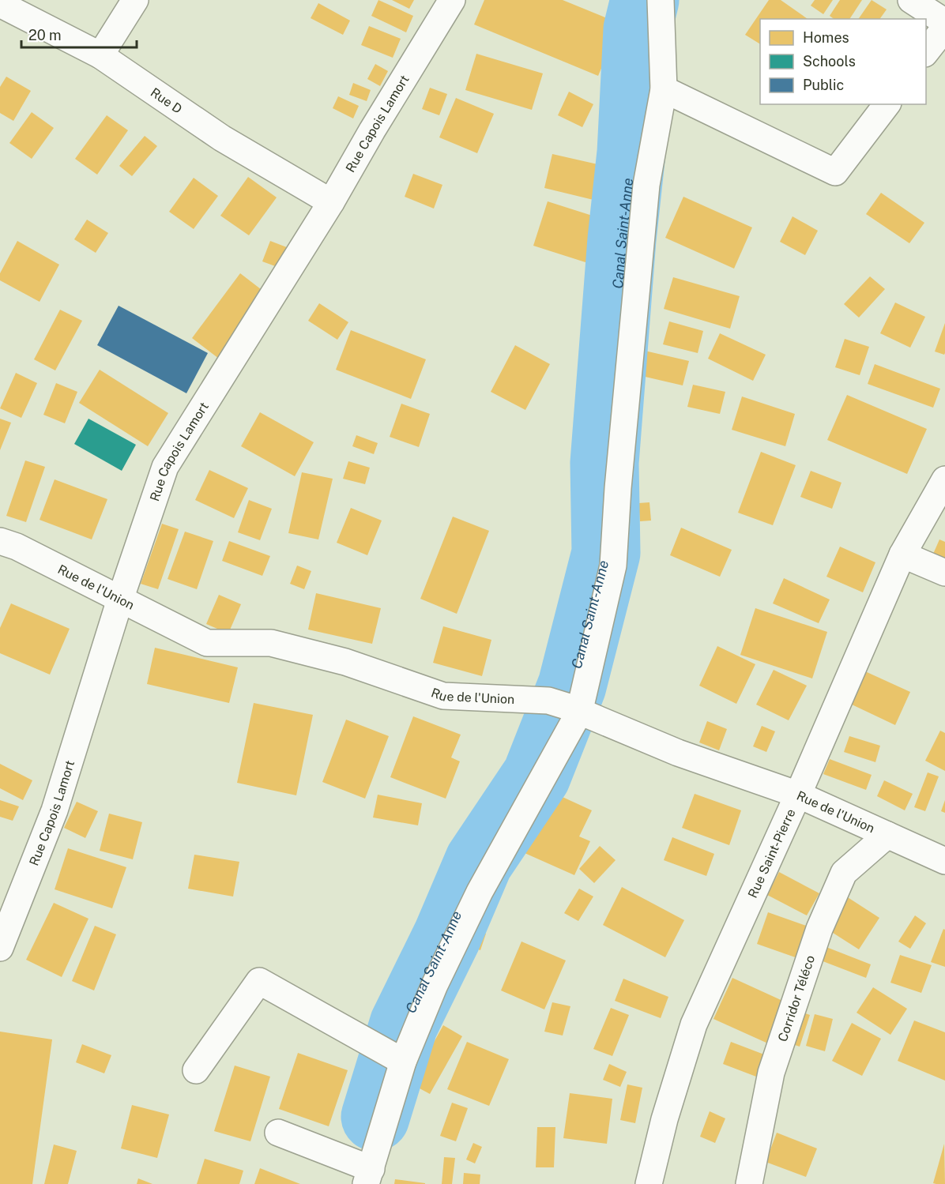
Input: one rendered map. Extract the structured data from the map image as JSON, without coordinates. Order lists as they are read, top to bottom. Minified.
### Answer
{"streets":{"street":["Rue D","Rue Capois Lamort","Rue de l'Union","Rue Saint-Pierre","Corridor Téléco"]},"crossings":[["Rue D","Rue Capois Lamort"],["Rue Capois Lamort","Rue de l'Union"],["Rue de l'Union","Rue Saint-Pierre"],["Rue de l'Union","Corridor Téléco"]],"water":["Canal Saint-Anne"],"legend":["Homes","Schools","Public"],"scale_bar":"20 m"}
